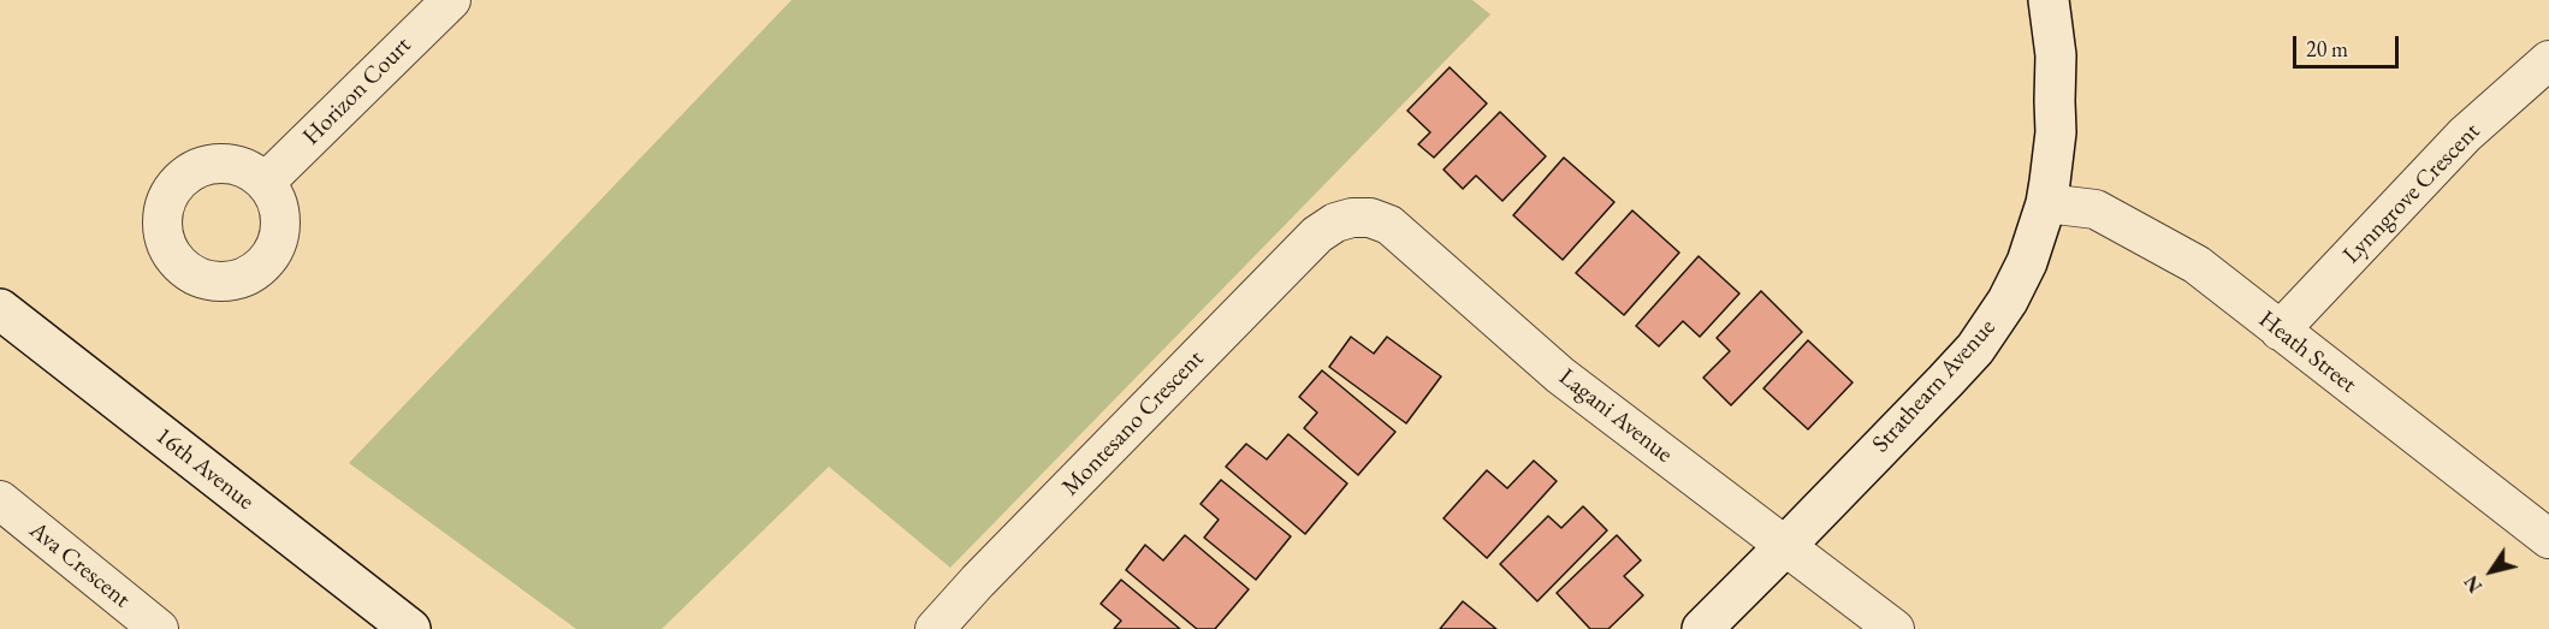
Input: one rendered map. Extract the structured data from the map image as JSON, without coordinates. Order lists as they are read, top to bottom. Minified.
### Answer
{"streets":{"street":["Horizon Court","Lynngrove Crescent","Heath Street","Strathearn Avenue","Lagani Avenue","Montesano Crescent","16th Avenue","Ava Crescent"]},"crossings":[["Lynngrove Crescent","Heath Street"],["Heath Street","Strathearn Avenue"],["Strathearn Avenue","Lagani Avenue"],["Lagani Avenue","Montesano Crescent"]],"scale_bar":"20 m","north":"bottom left"}
